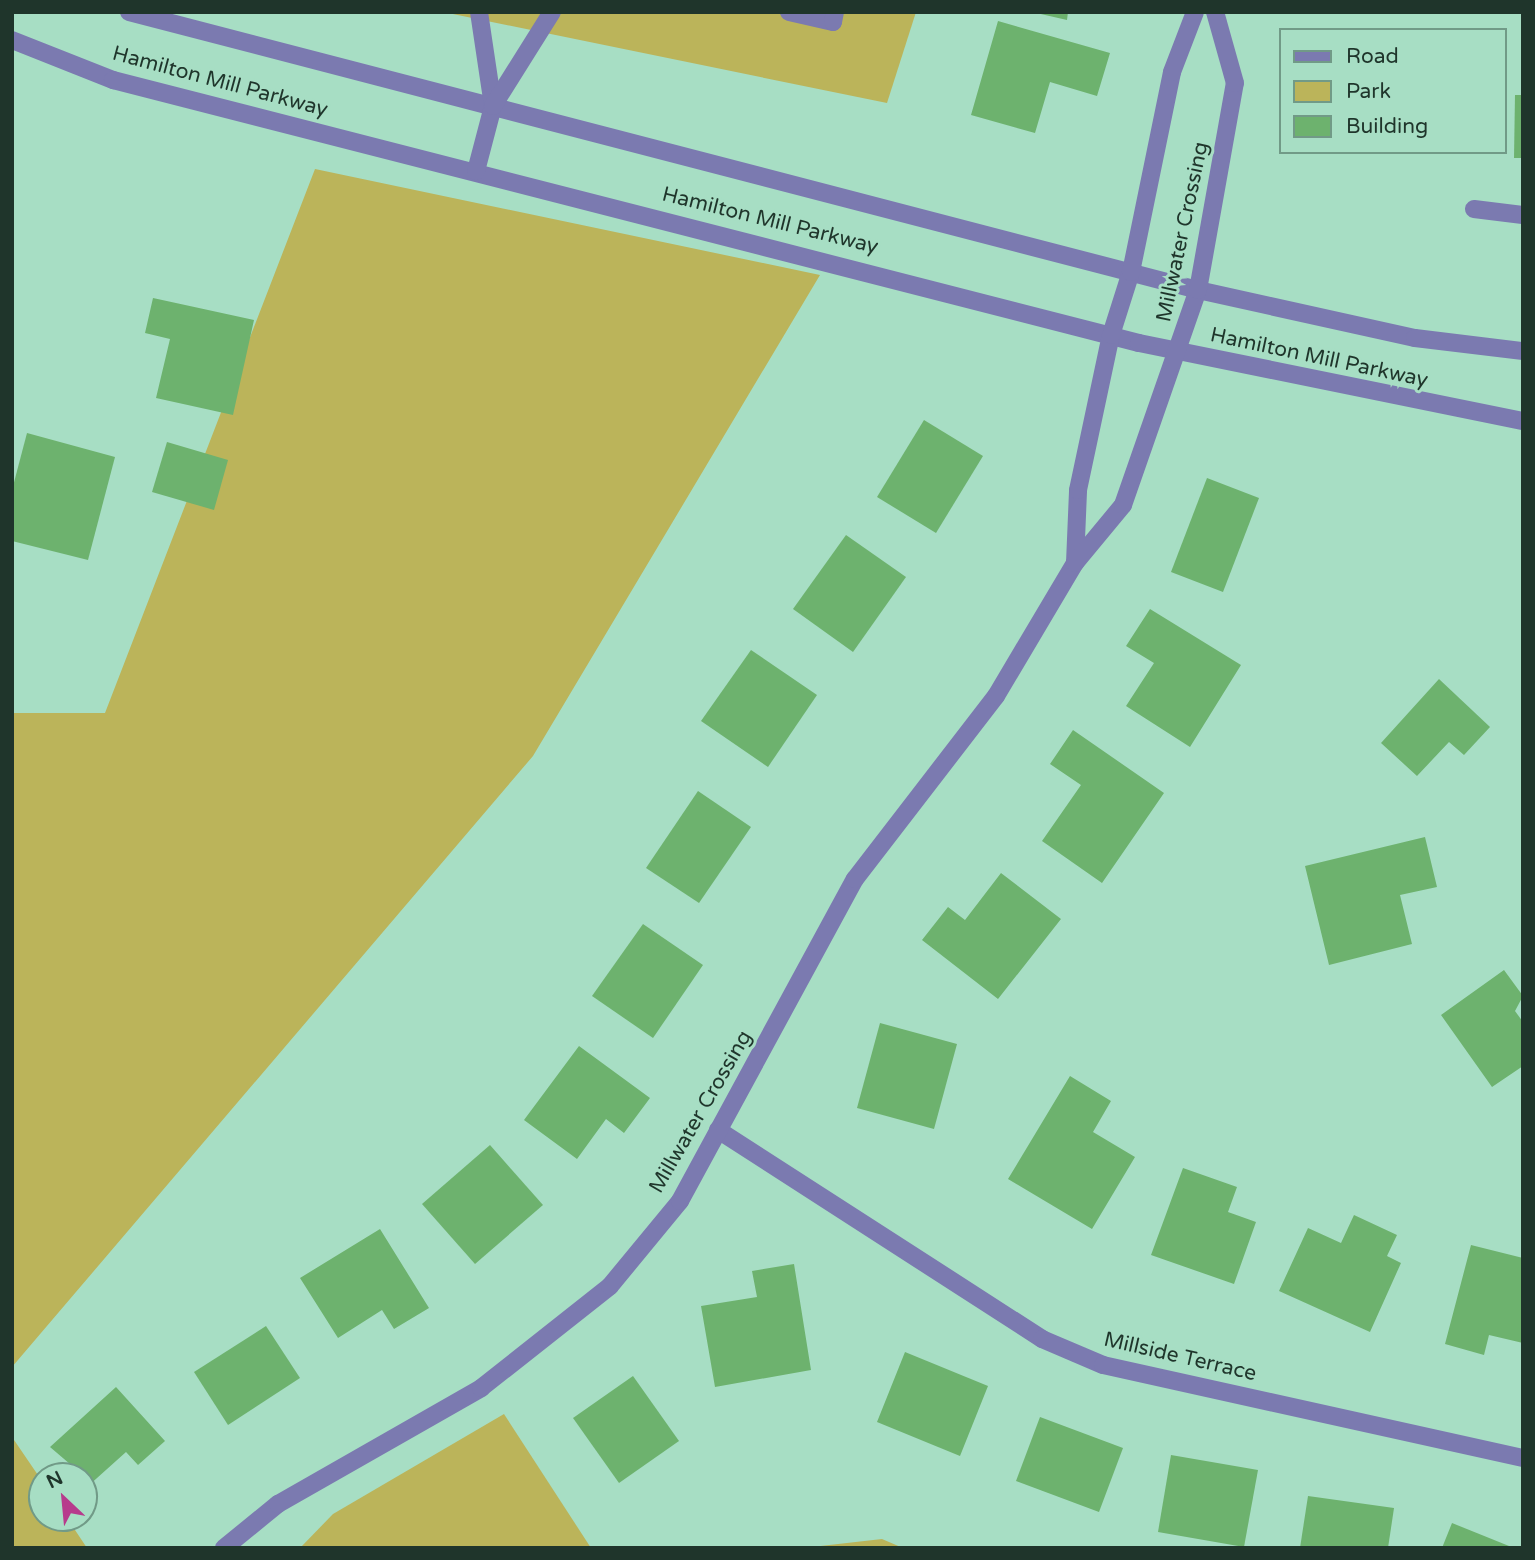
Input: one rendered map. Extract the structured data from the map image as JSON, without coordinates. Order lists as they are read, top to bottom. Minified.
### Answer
{"streets":{"street":["Hamilton Mill Parkway","Millwater Crossing","Millside Terrace"]},"crossings":[["Hamilton Mill Parkway","Millwater Crossing"],["Millwater Crossing","Millside Terrace"]],"legend":["Road","Park","Building"],"north":"top left"}
